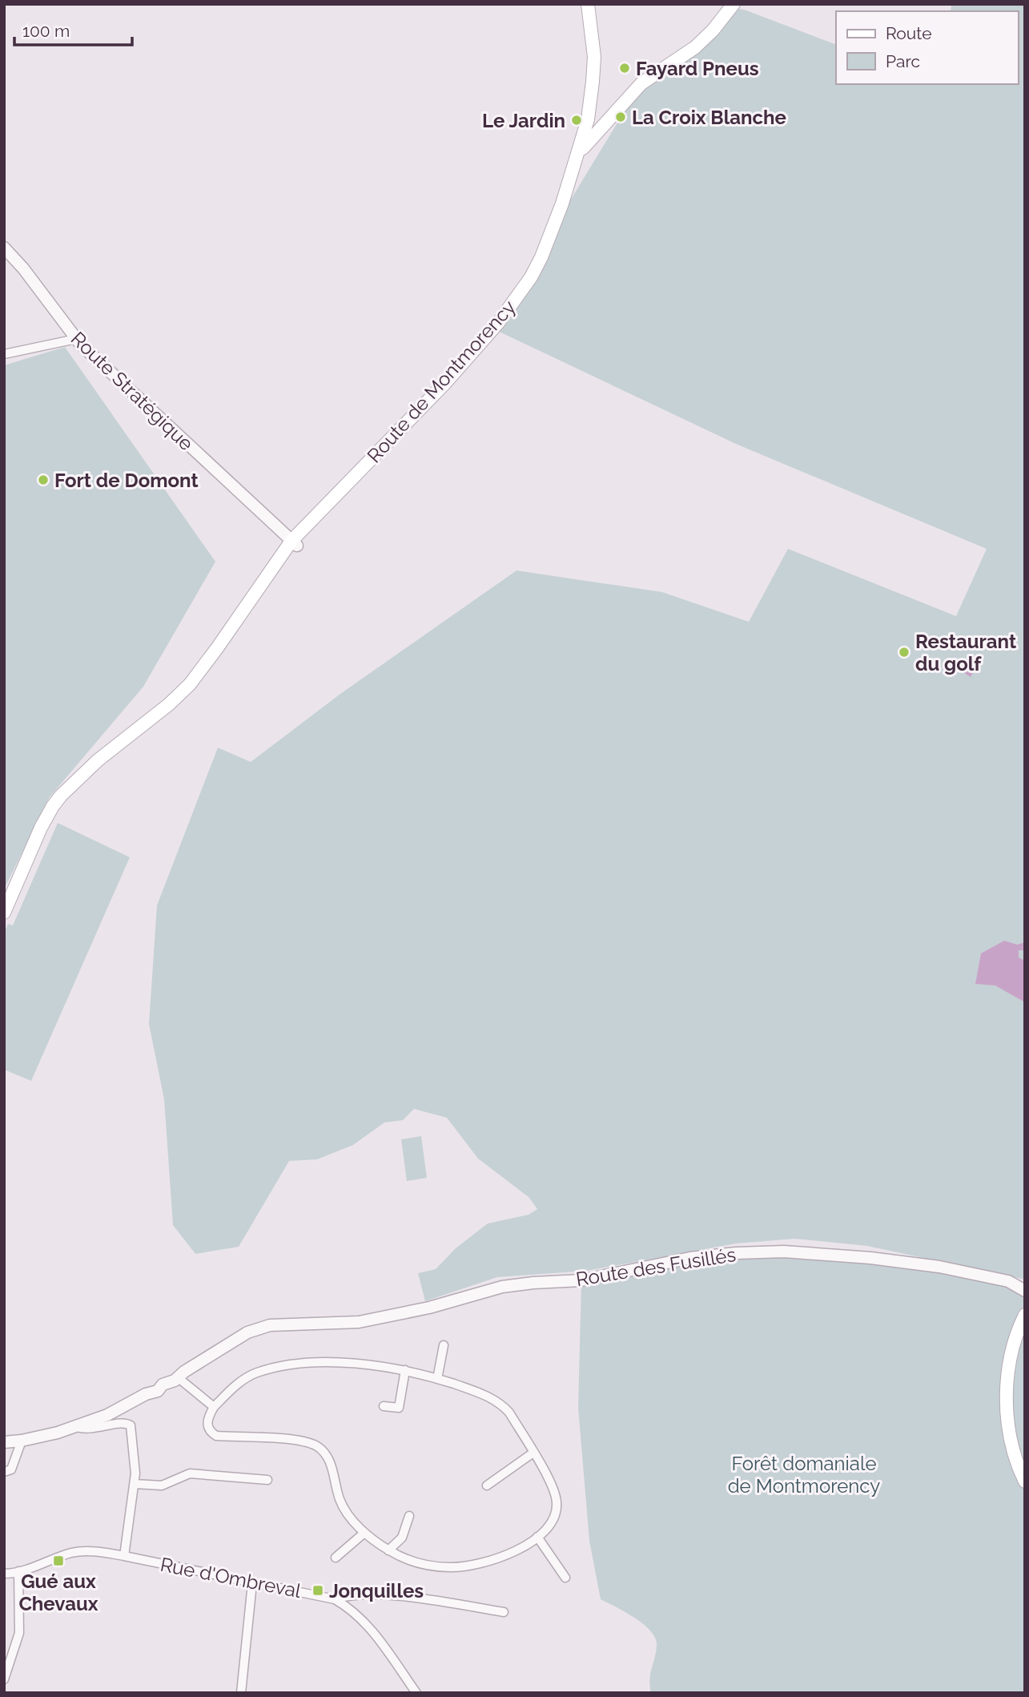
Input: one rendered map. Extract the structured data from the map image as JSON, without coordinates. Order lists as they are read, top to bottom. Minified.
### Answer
{"streets":{"main road":["Route de Montmorency"],"street":["Route Stratégique","Route des Fusillés","Rue d'Ombreval"]},"crossings":[["Route de Montmorency","Route Stratégique"]],"parks":["Forêt domaniale de Montmorency"],"places":{"other":["Fayard Pneus","La Croix Blanche","Le Jardin","Fort de Domont","Restaurant du golf"],"transit":["Gué aux Chevaux","Jonquilles"]},"legend":["Route","Parc"],"scale_bar":"100 m"}
